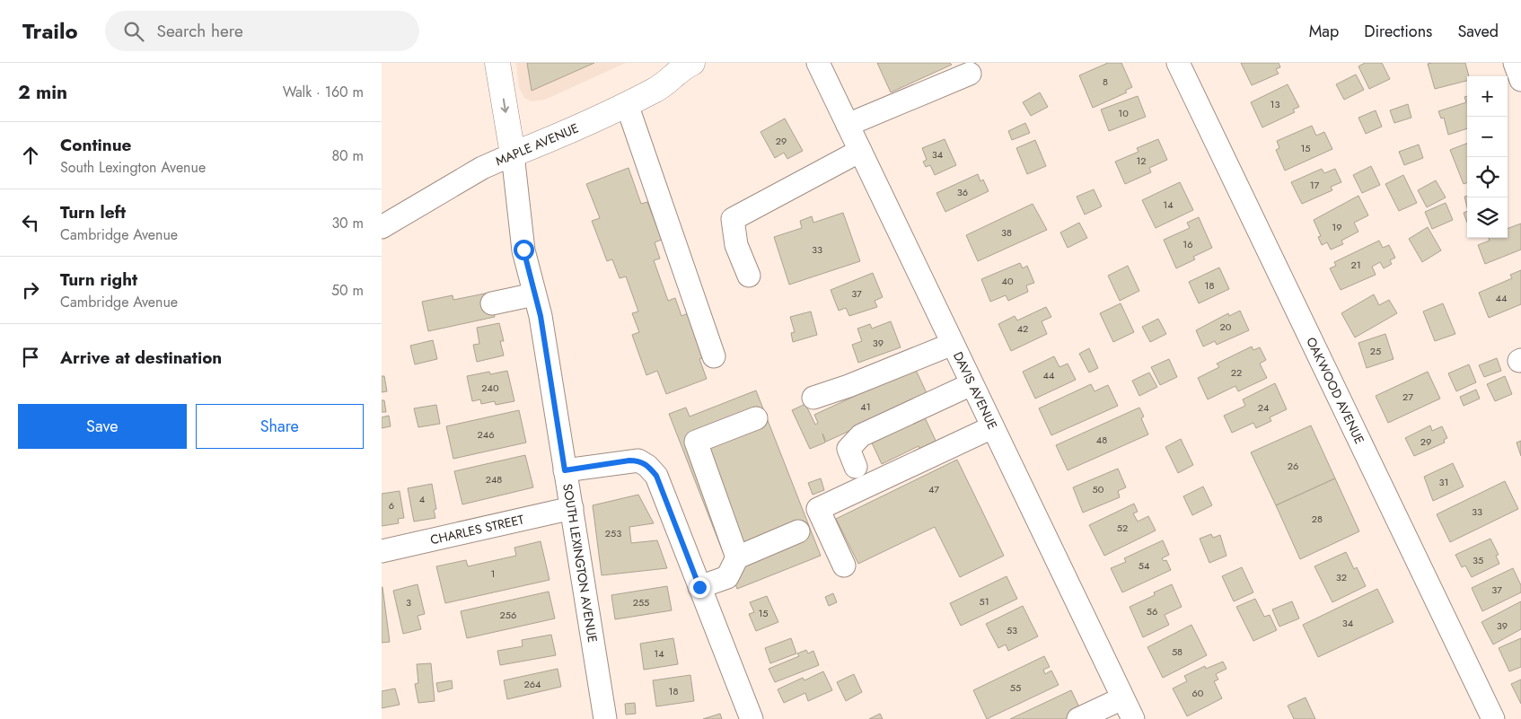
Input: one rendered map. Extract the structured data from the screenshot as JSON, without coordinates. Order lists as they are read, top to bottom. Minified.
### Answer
{"streets":{"main road":["MAPLE AVENUE","SOUTH LEXINGTON AVENUE"],"street":["DAVIS AVENUE","OAKWOOD AVENUE","CHARLES STREET"]},"crossings":[["MAPLE AVENUE","SOUTH LEXINGTON AVENUE"],["CHARLES STREET","SOUTH LEXINGTON AVENUE"]],"house_numbers":["8","13","10","29","15","34","12","17","36","14","19","38","16","33","21","40","18","37","44","20","42","39","25","22","44","240","27","41","24","246","48","29","26","248","31","47","50","4","6","33","28","52","253","35","54","1","32","37","51","3","255","56","15","256","34","39","53","58","14","264","55","18","60"],"page":{"header":"Trailo","search":"Search here","nav":["Map","Directions","Saved"],"heading":["2 min","Walk · 160 m"],"map_buttons":["+","−"],"list":[["Continue","South Lexington Avenue","80 m"],["Turn left","Cambridge Avenue","30 m"],["Turn right","Cambridge Avenue","50 m"],"Arrive at destination"],"buttons":["Save","Share"]}}
